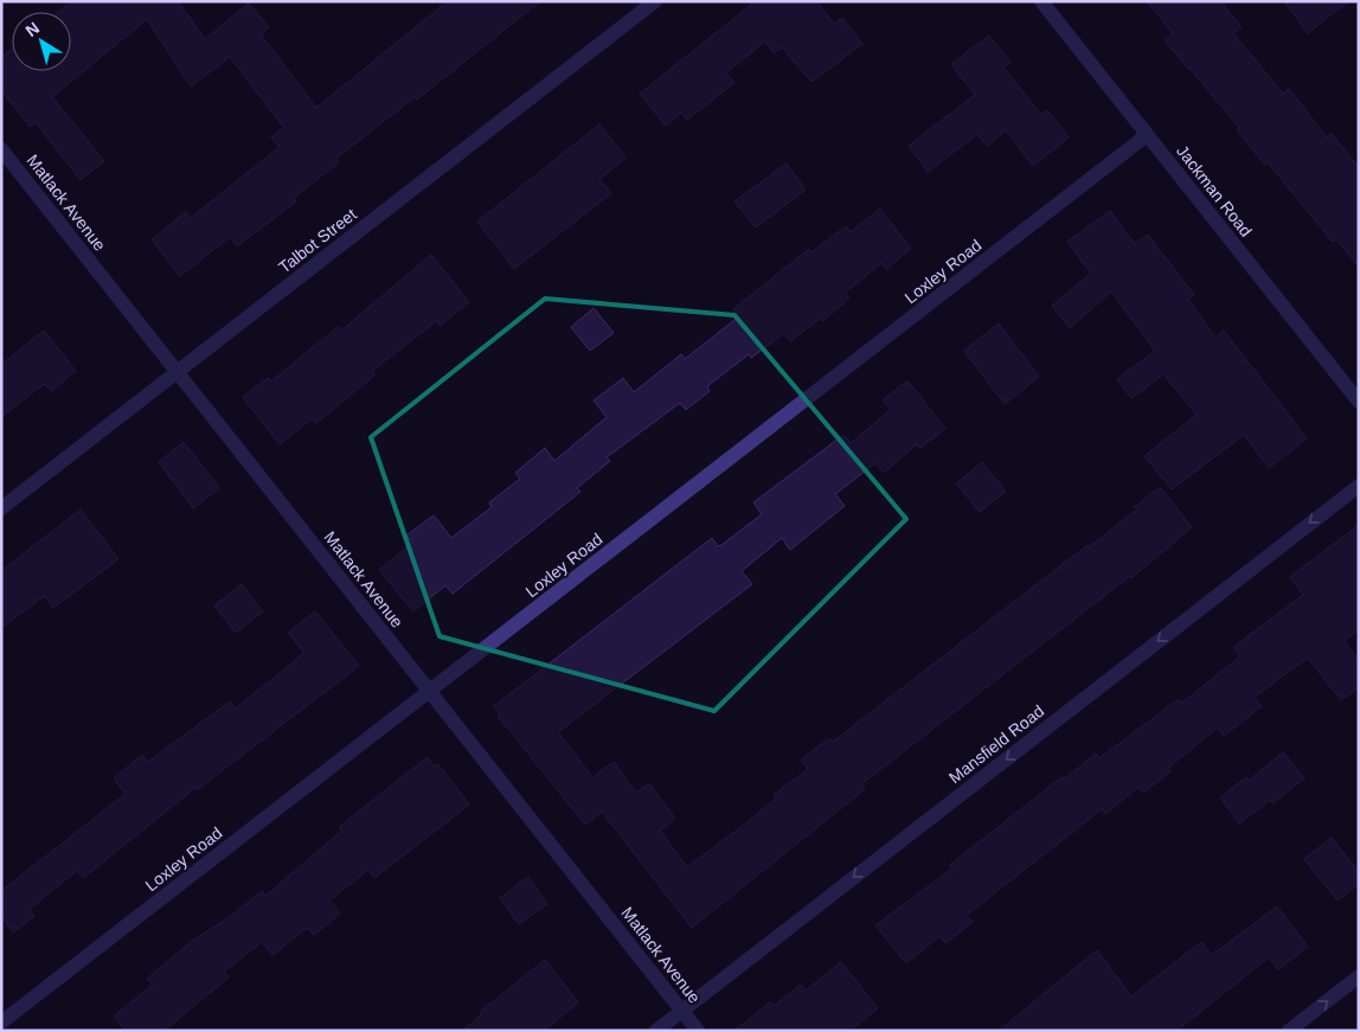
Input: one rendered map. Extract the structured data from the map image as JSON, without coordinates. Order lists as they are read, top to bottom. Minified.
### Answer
{"streets":{"street":["Jackman Road","Matlack Avenue","Talbot Street","Loxley Road","Mansfield Road"]},"crossings":[["Jackman Road","Loxley Road"],["Matlack Avenue","Talbot Street"],["Matlack Avenue","Loxley Road"],["Matlack Avenue","Mansfield Road"]],"one_way":["Mansfield Road"],"north":"top left"}
